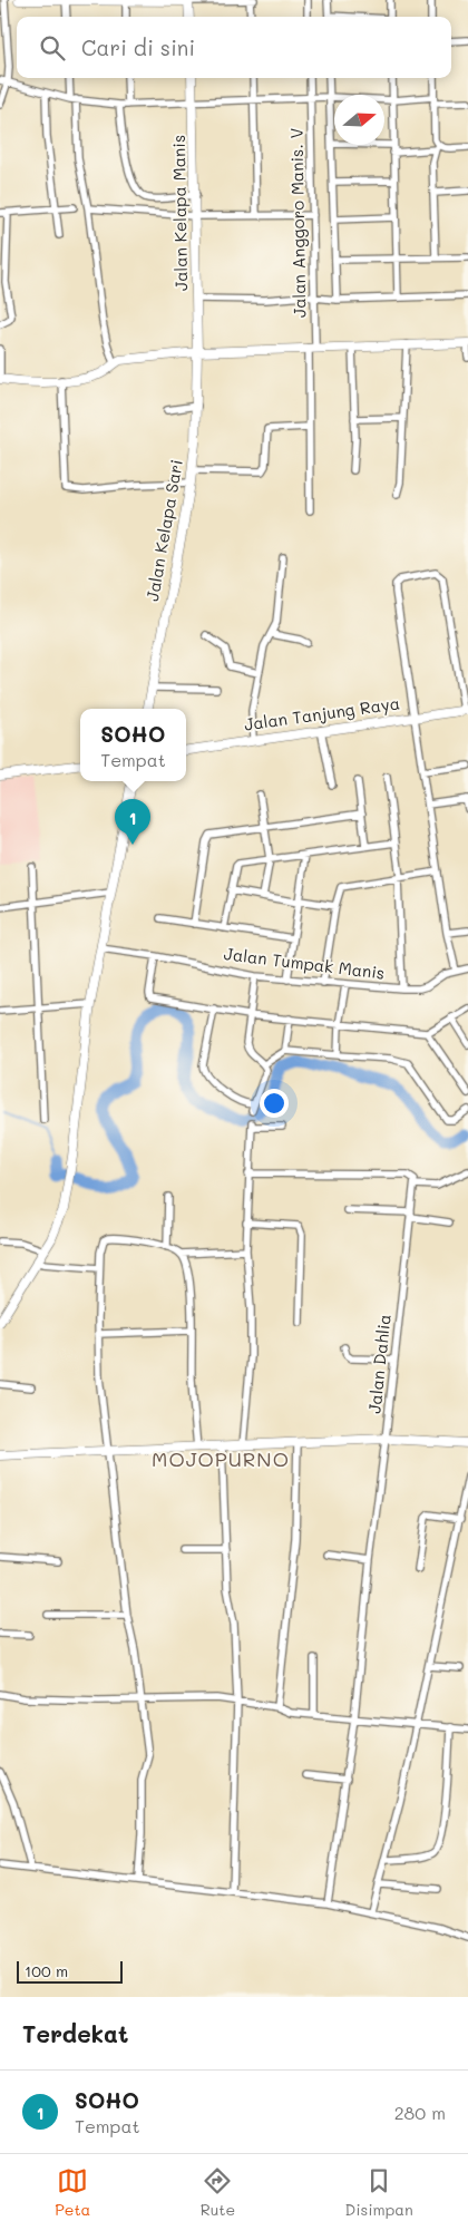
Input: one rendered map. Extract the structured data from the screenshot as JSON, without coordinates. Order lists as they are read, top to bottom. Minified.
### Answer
{"streets":{"street":["Jalan Kelapa Manis","Jalan Anggoro Manis. V","Jalan Kelapa Sari","Jalan Tanjung Raya","Jalan Tumpak Manis","Jalan Dahlia"]},"crossings":[["Jalan Kelapa Manis","Jalan Kelapa Sari"]],"districts":["MOJOPURNO"],"scale_bar":"100 m","north":"right","page":{"search":"Cari di sini","popup":["SOHO","Tempat"],"pins":"1","scale":"100 m","heading":"Terdekat","list":[{"mark":"1","name":"SOHO","note":"Tempat","value":"280 m"}],"nav":["Peta","Rute","Disimpan"]}}
